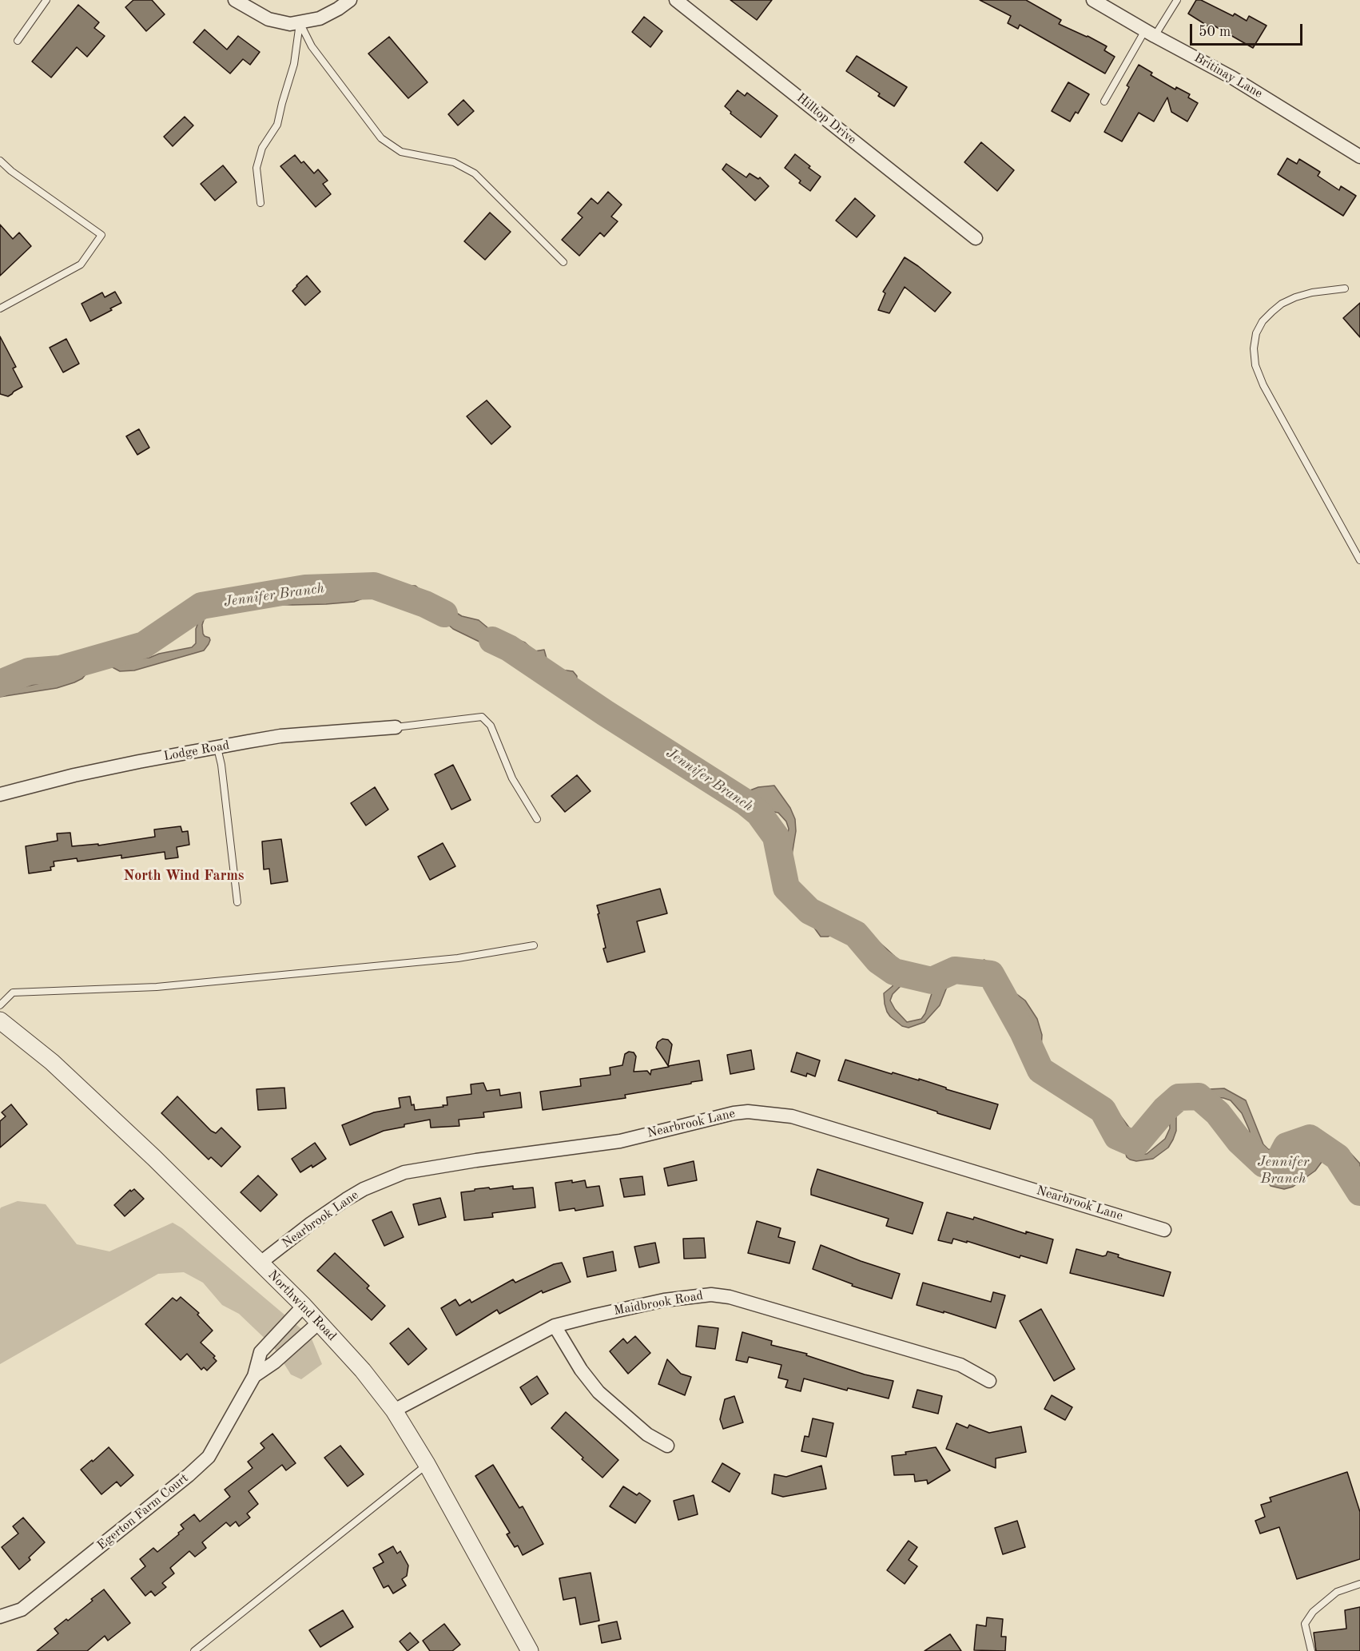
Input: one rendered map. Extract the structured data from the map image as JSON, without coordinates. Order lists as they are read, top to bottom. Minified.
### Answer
{"streets":{"street":["Britinay Lane","Hilltop Drive","Lodge Road","Nearbrook Lane","Maidbrook Road","Northwind Road","Egerton Farm Court"]},"crossings":[["Nearbrook Lane","Northwind Road"],["Maidbrook Road","Northwind Road"],["Northwind Road","Egerton Farm Court"]],"districts":["North Wind Farms"],"water":["Jennifer Branch"],"scale_bar":"50 m"}
